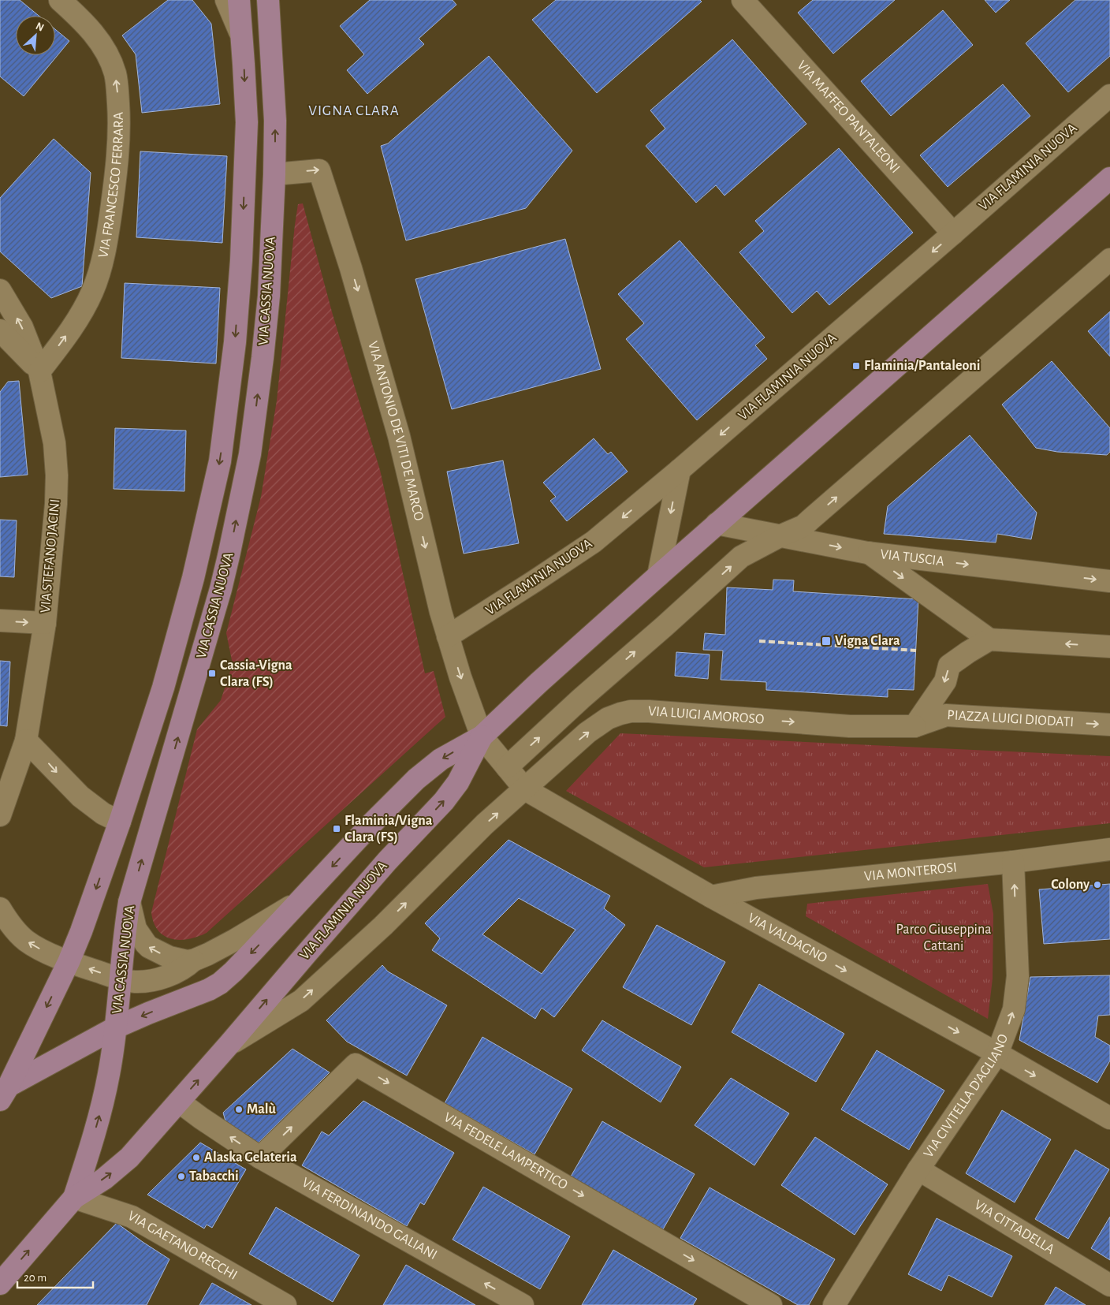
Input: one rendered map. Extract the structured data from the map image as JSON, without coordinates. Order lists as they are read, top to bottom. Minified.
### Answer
{"streets":{"main road":["VIA FLAMINIA NUOVA","VIA CASSIA NUOVA"],"street":["VIA MAFFEO PANTALEONI","VIA FRANCESCO FERRARA","VIA ANTONIO DE VITI DE MARCO","VIA STEFANO JACINI","VIA TUSCIA","VIA LUIGI AMOROSO","PIAZZA LUIGI DIODATI","VIA MONTEROSI","VIA VALDAGNO","VIA CIVITELLA D'AGLIANO","VIA FEDELE LAMPERTICO","VIA FERDINANDO GALIANI","VIA CITTADELLA","VIA GAETANO RECCHI"]},"crossings":[["VIA MAFFEO PANTALEONI","VIA FLAMINIA NUOVA"],["VIA FLAMINIA NUOVA","VIA CASSIA NUOVA"],["VIA FLAMINIA NUOVA","VIA ANTONIO DE VITI DE MARCO"],["VIA FLAMINIA NUOVA","VIA TUSCIA"],["VIA FLAMINIA NUOVA","VIA LUIGI AMOROSO"],["VIA FLAMINIA NUOVA","VIA VALDAGNO"],["VIA FLAMINIA NUOVA","VIA FERDINANDO GALIANI"],["VIA FLAMINIA NUOVA","VIA GAETANO RECCHI"],["VIA FRANCESCO FERRARA","VIA STEFANO JACINI"],["VIA CASSIA NUOVA","VIA ANTONIO DE VITI DE MARCO"],["VIA CASSIA NUOVA","VIA GAETANO RECCHI"],["VIA ANTONIO DE VITI DE MARCO","VIA VALDAGNO"],["VIA LUIGI AMOROSO","PIAZZA LUIGI DIODATI"],["VIA LUIGI AMOROSO","VIA VALDAGNO"],["VIA MONTEROSI","VIA VALDAGNO"],["VIA MONTEROSI","VIA CIVITELLA D'AGLIANO"],["VIA VALDAGNO","VIA CIVITELLA D'AGLIANO"],["VIA CIVITELLA D'AGLIANO","VIA CITTADELLA"],["VIA FEDELE LAMPERTICO","VIA FERDINANDO GALIANI"]],"one_way":["VIA FRANCESCO FERRARA","VIA ANTONIO DE VITI DE MARCO","VIA LUIGI AMOROSO","VIA VALDAGNO","VIA CIVITELLA D'AGLIANO","VIA FEDELE LAMPERTICO","VIA FERDINANDO GALIANI"],"districts":["VIGNA CLARA"],"parks":["Parco Giuseppina Cattani"],"places":{"transit":["Flaminia/Pantaleoni","Vigna Clara","Cassia-Vigna Clara (FS)","Flaminia/Vigna Clara (FS)"],"other":["Colony","Malù","Alaska Gelateria","Tabacchi"]},"scale_bar":"20 m","north":"top right"}
